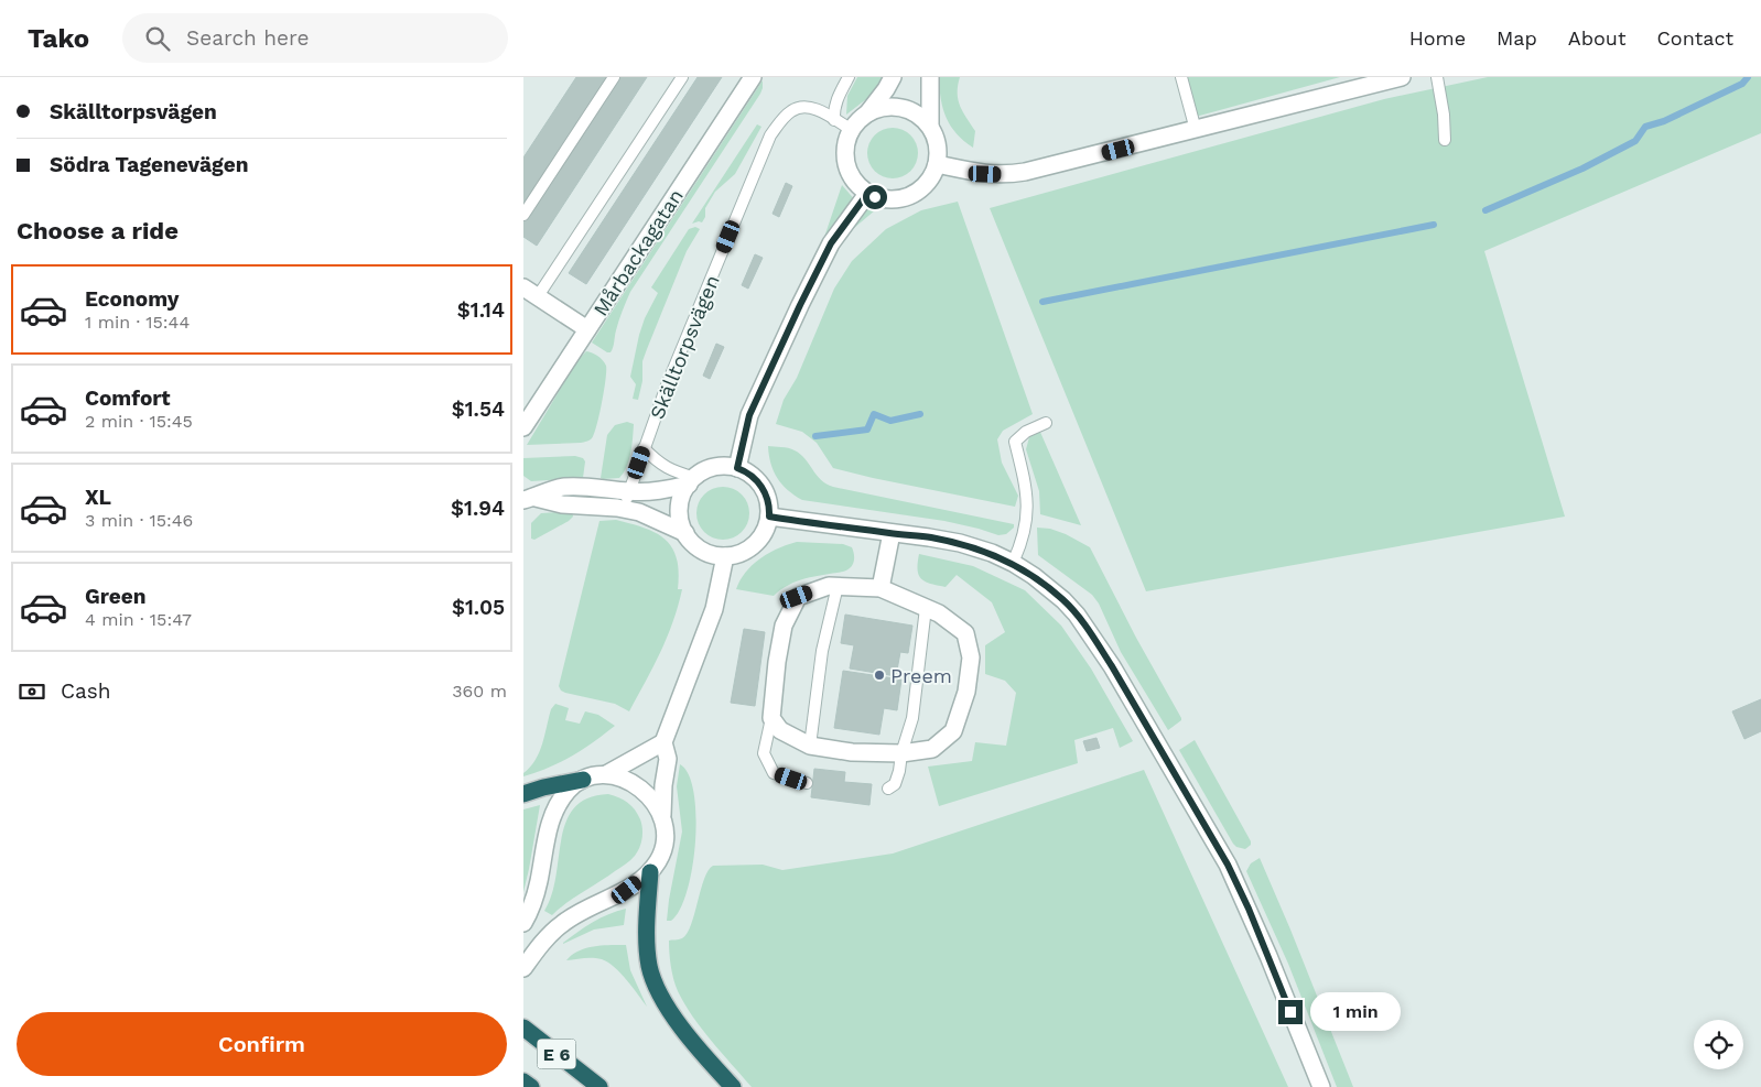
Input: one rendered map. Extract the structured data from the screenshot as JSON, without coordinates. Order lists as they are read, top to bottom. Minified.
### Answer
{"streets":{"highway":["E 6"],"street":["Mårbackagatan"],"lane":["Skälltorpsvägen"]},"places":["Preem"],"page":{"header":"Tako","search":"Search here","nav":["Home","Map","About","Contact"],"banner":["Skälltorpsvägen","Södra Tagenevägen"],"heading":"Choose a ride","list":[{"name":"Economy","note":"1 min · 15:44","value":"$1.14"},{"name":"Comfort","note":"2 min · 15:45","value":"$1.54"},{"name":"XL","note":"3 min · 15:46","value":"$1.94"},{"name":"Green","note":"4 min · 15:47","value":"$1.05"}],"pay":["Cash","360 m"],"bubble":"1 min","buttons":"Confirm"}}
